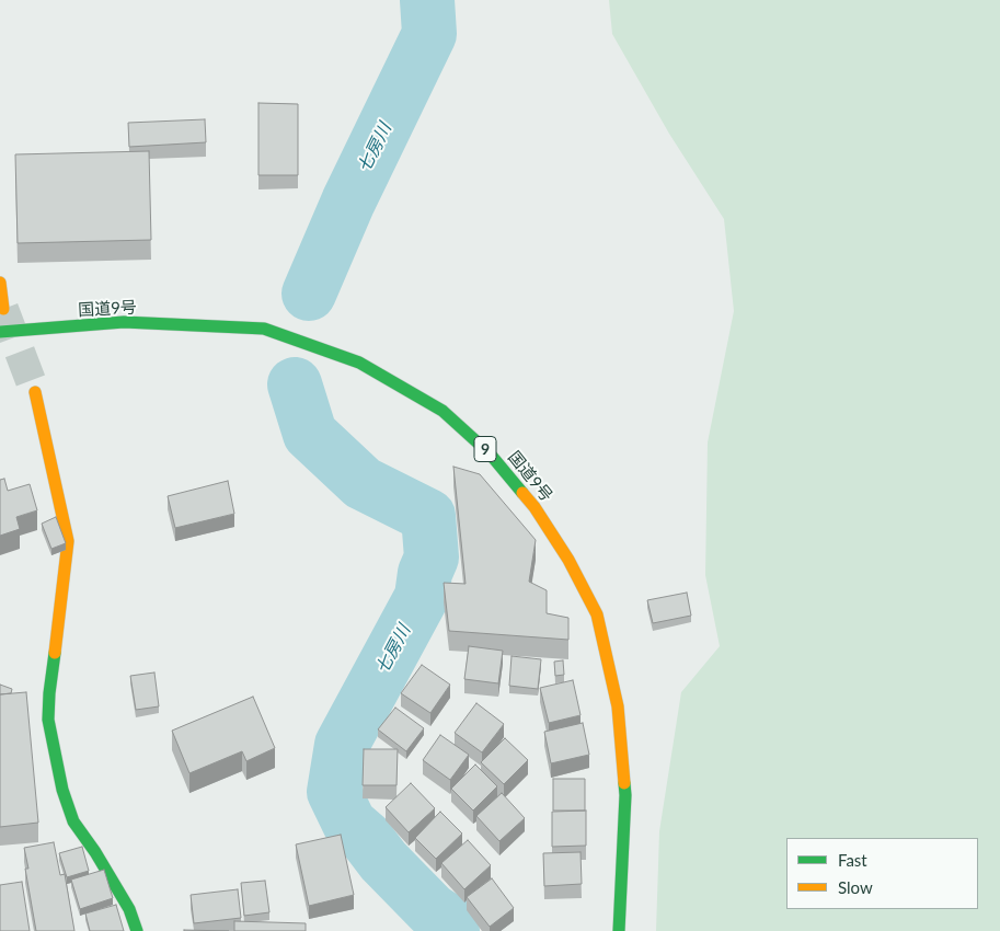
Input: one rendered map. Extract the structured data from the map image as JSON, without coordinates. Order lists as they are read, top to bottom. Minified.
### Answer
{"streets":{"main road":["国道9号","9"]},"water":["七房川"],"legend":["Fast","Slow"]}
